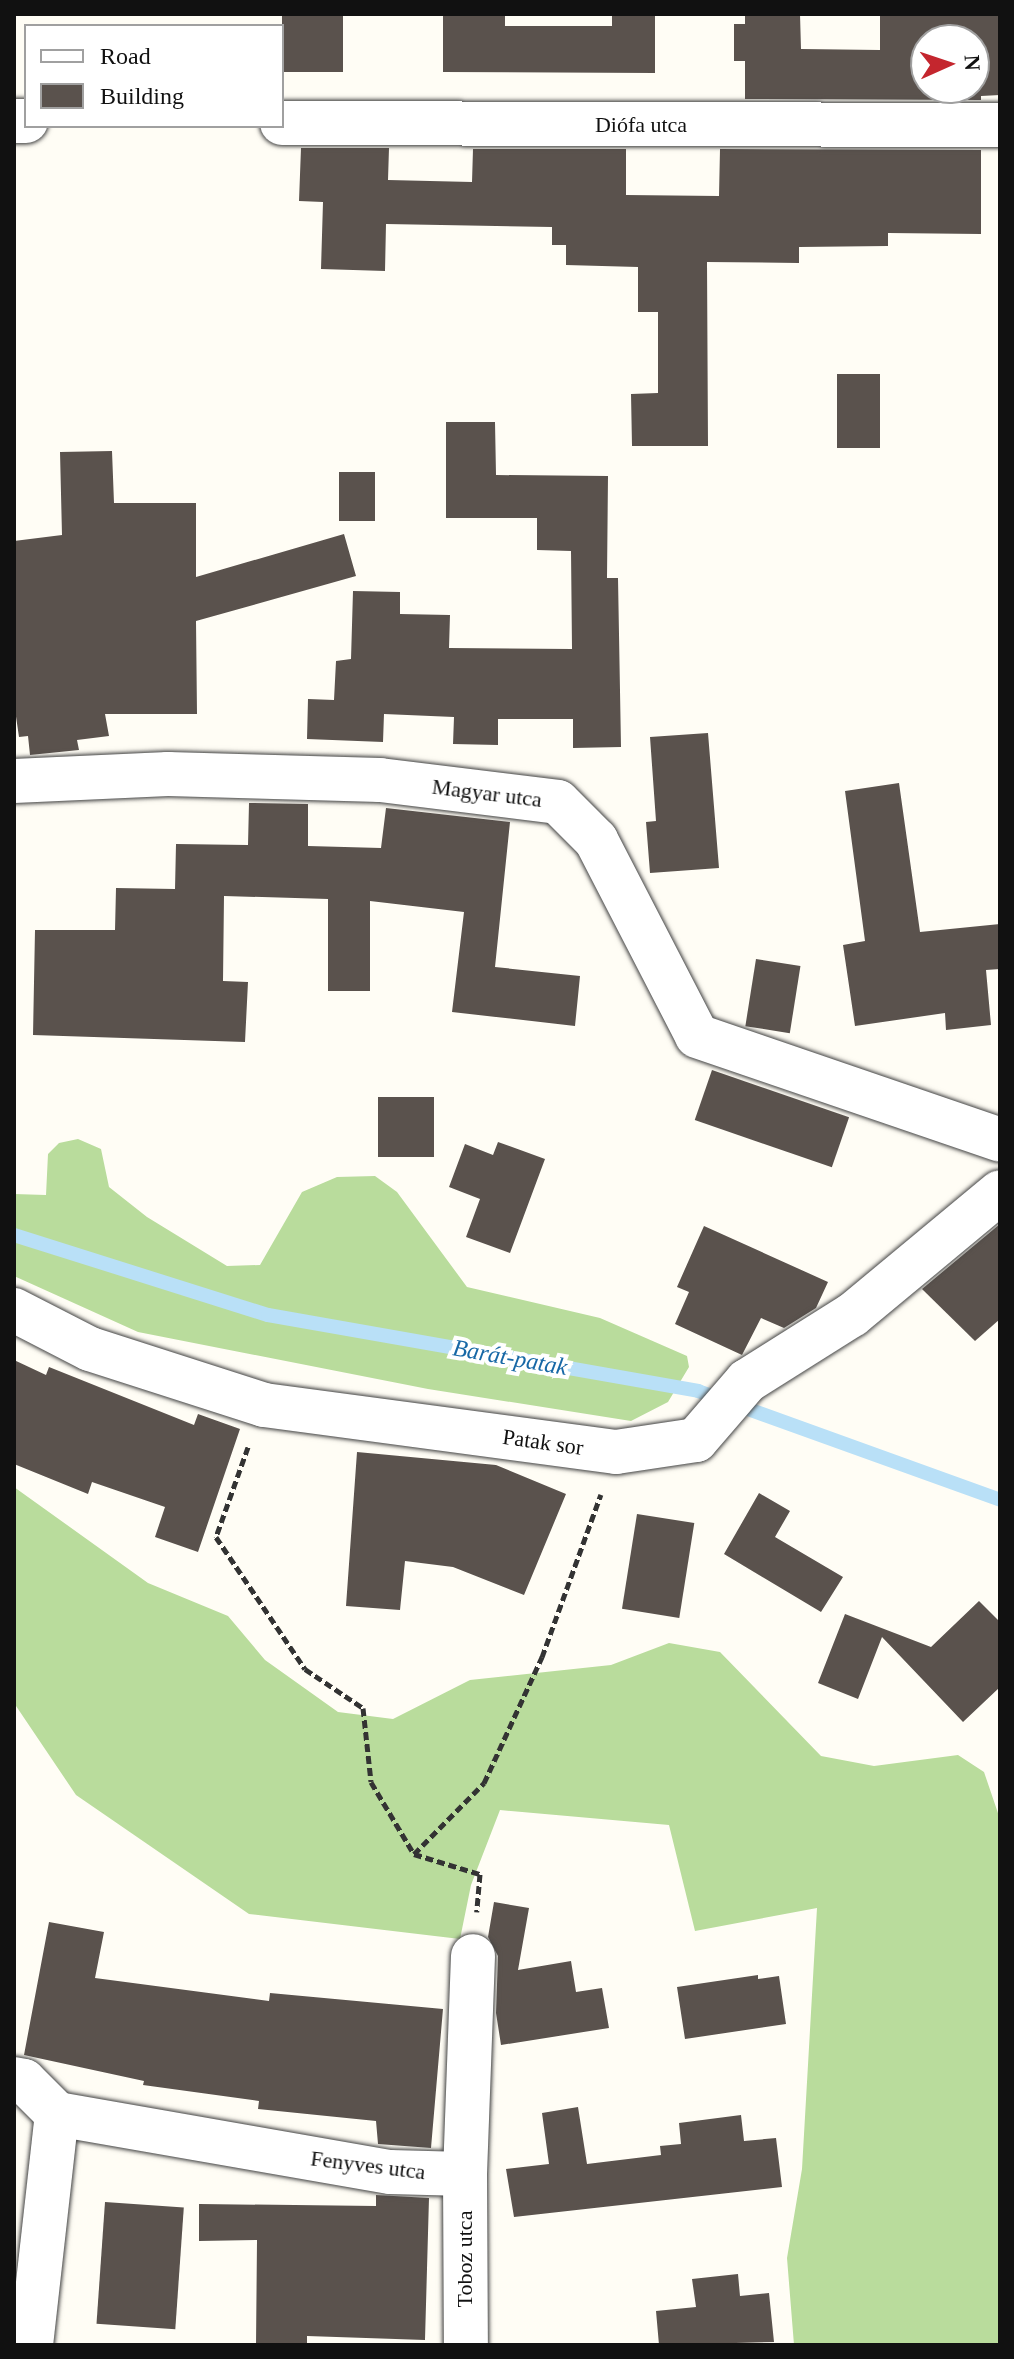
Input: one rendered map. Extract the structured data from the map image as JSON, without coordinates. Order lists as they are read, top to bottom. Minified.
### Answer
{"streets":{"street":["Diófa utca","Magyar utca","Patak sor","Fenyves utca","Toboz utca"]},"crossings":[["Fenyves utca","Toboz utca"]],"water":["Barát-patak"],"legend":["Road","Building"],"north":"right"}
